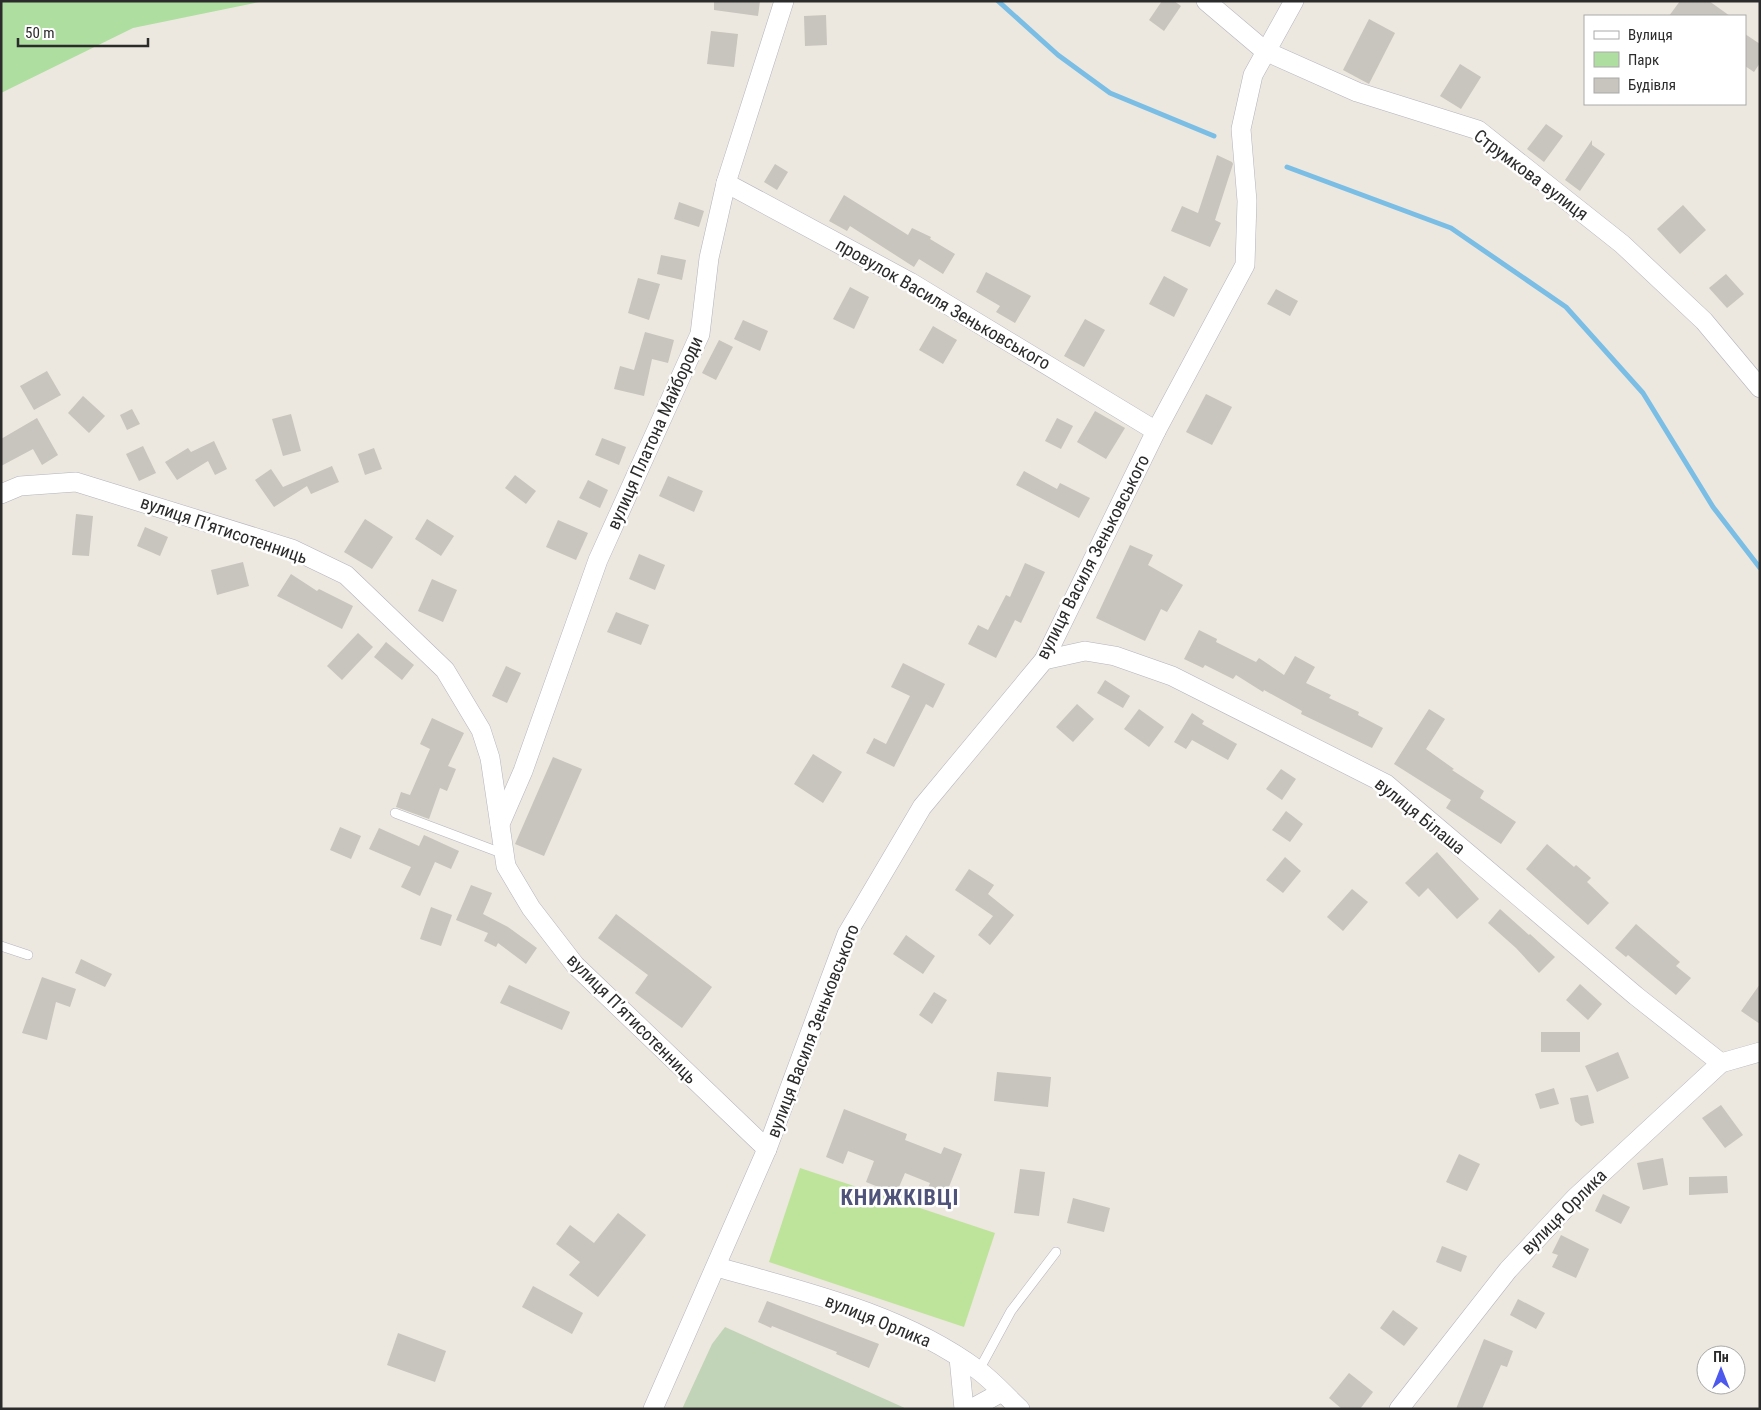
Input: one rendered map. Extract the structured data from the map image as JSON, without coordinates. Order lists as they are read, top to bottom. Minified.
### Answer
{"streets":{"street":["Струмкова вулиця","провулок Василя Зеньковського","вулиця Платона Майбороди","вулиця Пʼятисотенниць","вулиця Василя Зеньковського","вулиця Білаша","вулиця Орлика"]},"crossings":[["Струмкова вулиця","вулиця Василя Зеньковського"],["провулок Василя Зеньковського","вулиця Платона Майбороди"],["провулок Василя Зеньковського","вулиця Василя Зеньковського"],["вулиця Платона Майбороди","вулиця Пʼятисотенниць"],["вулиця Пʼятисотенниць","вулиця Василя Зеньковського"],["вулиця Василя Зеньковського","вулиця Білаша"],["вулиця Василя Зеньковського","вулиця Орлика"],["вулиця Білаша","вулиця Орлика"]],"districts":["КНИЖКІВЦІ"],"legend":["Вулиця","Парк","Будівля"],"scale_bar":"50 m","north":"top"}
